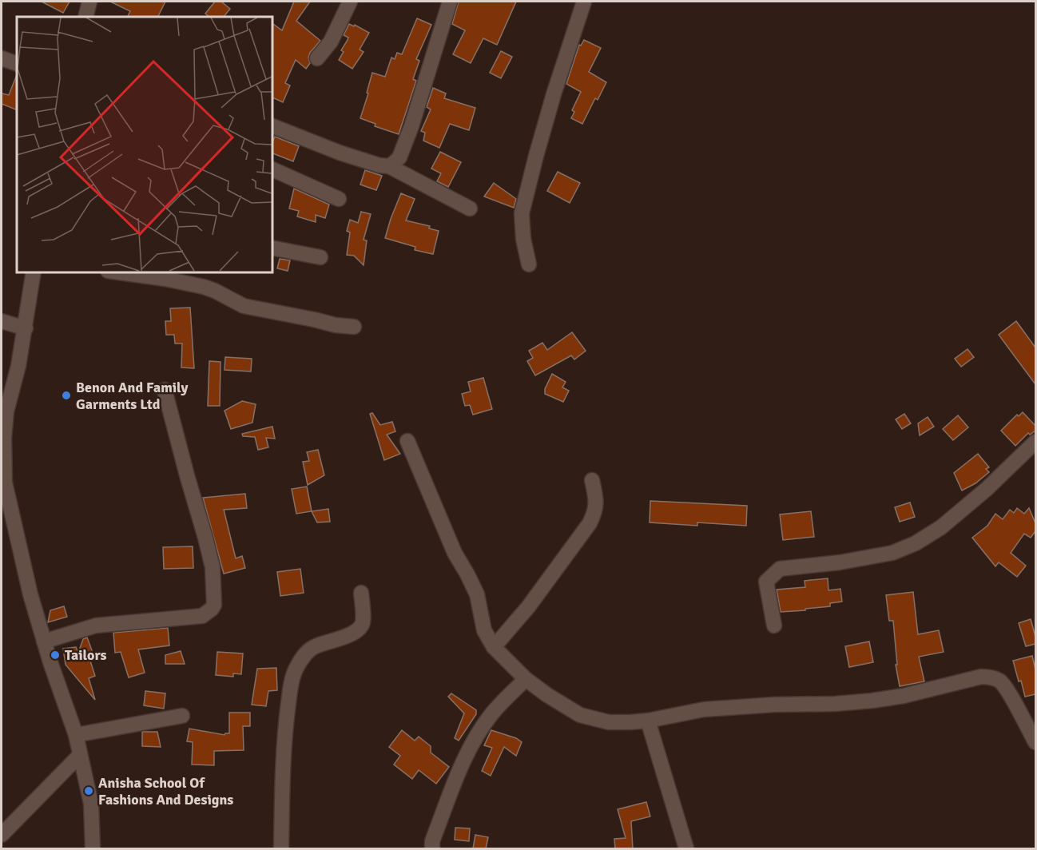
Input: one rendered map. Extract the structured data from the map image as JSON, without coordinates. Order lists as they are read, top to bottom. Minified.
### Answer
{"places":["Benon And Family Garments Ltd","Tailors","Anisha School Of Fashions And Designs"]}
